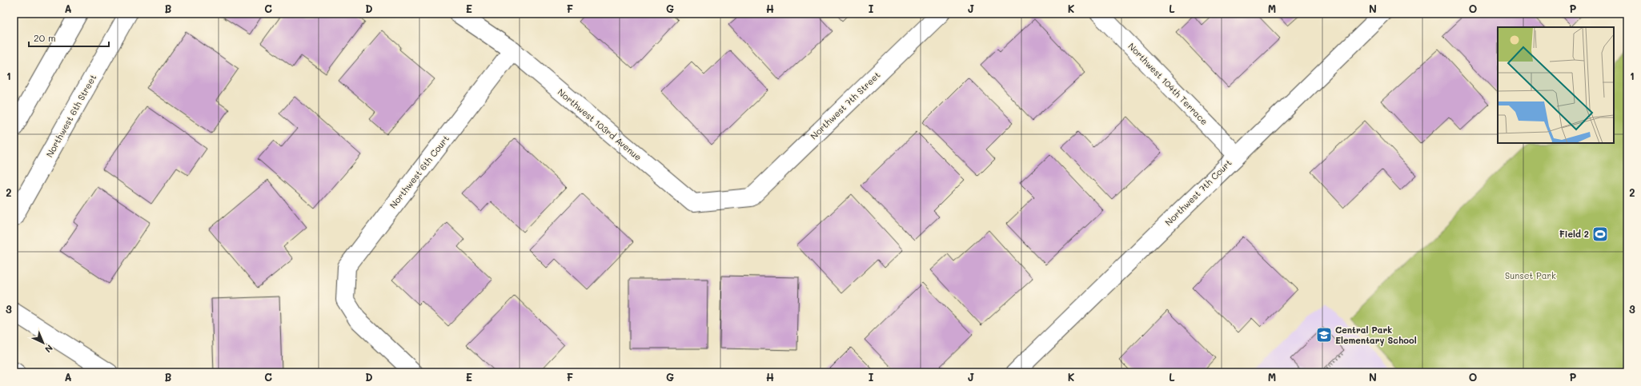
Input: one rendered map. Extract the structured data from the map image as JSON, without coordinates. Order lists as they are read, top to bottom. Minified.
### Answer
{"streets":{"street":["Northwest 104th Terrace","Northwest 7th Street","Northwest 6th Street","Northwest 103rd Avenue","Northwest 6th Court","Northwest 7th Court"]},"crossings":[["Northwest 104th Terrace","Northwest 7th Court"],["Northwest 7th Street","Northwest 103rd Avenue"],["Northwest 103rd Avenue","Northwest 6th Court"]],"parks":["Sunset Park"],"places":{"sports":["Field 2"],"school or university":["Central Park Elementary School"]},"scale_bar":"20 m","north":"bottom right","grid":{"columns":["A","B","C","D","E","F","G","H","I","J","K","L","M","N","O","P"],"rows":["1","2","3"]}}
